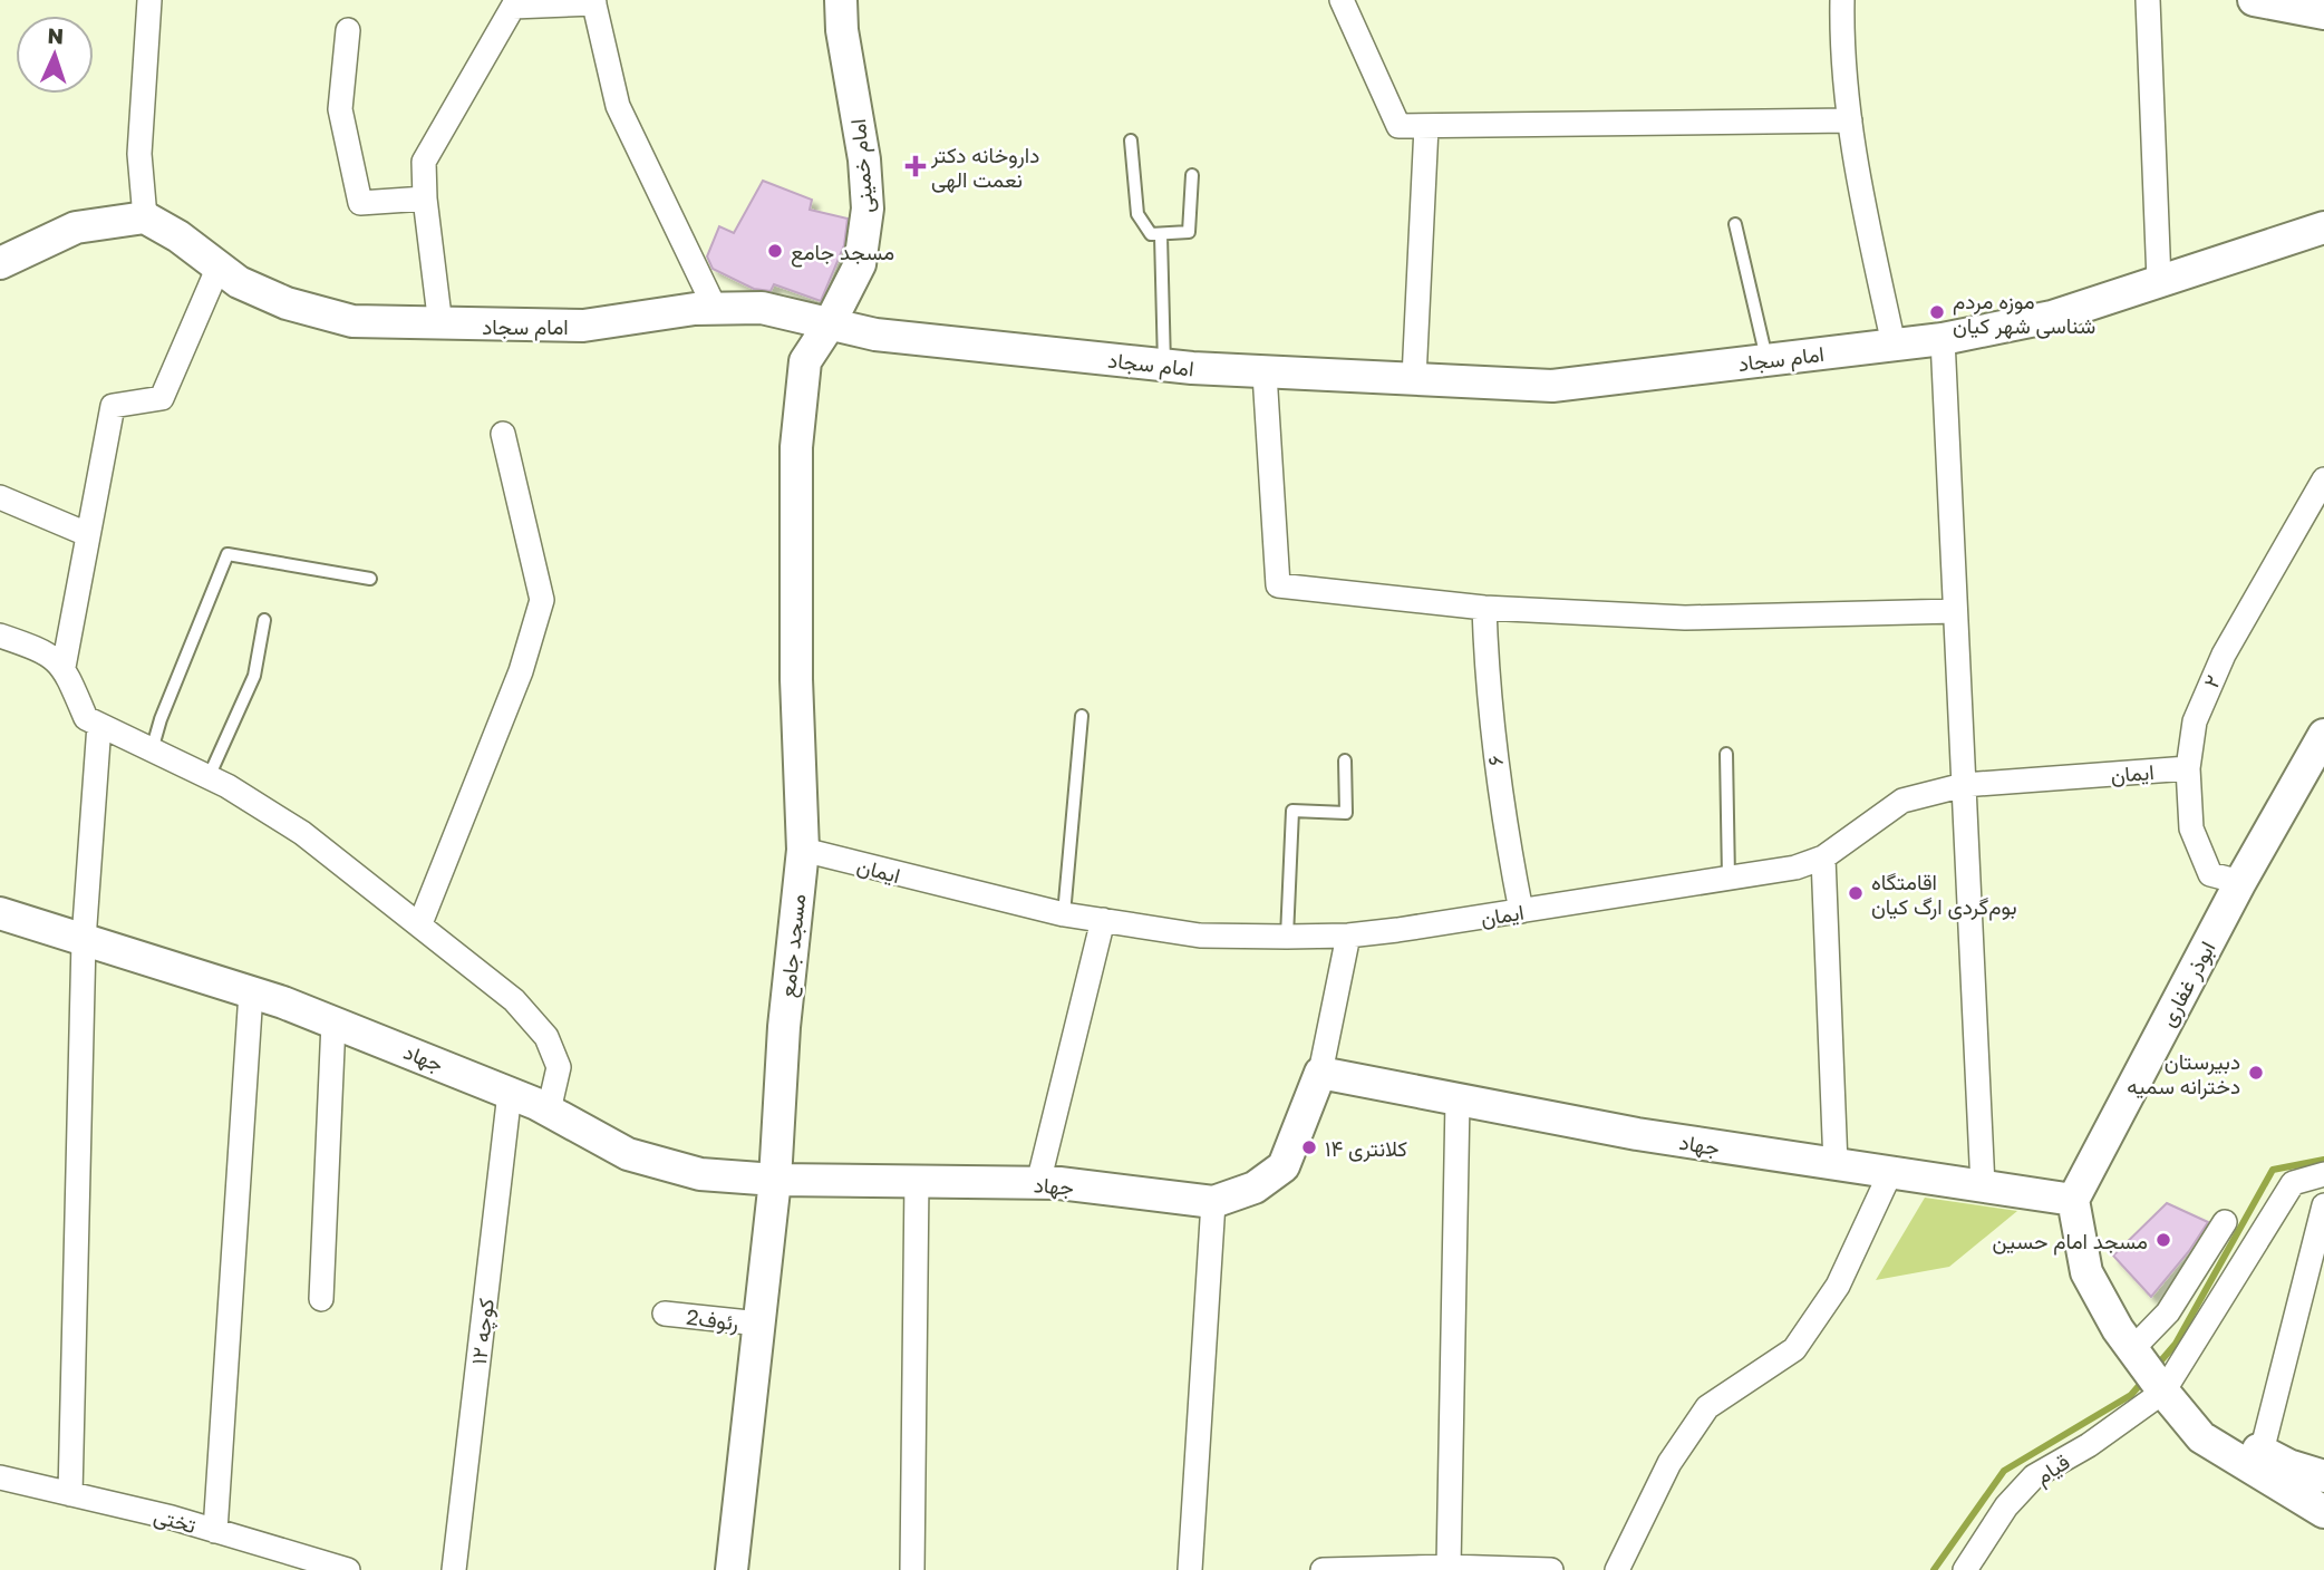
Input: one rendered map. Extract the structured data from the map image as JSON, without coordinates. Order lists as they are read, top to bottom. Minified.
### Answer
{"streets":{"street":["امام خمینی","امام سجاد","۲","۶","ایمان","مسجد جامع","ابوذر غفاری","جهاد","رئوف2","کوچه ۱۲","قیام","تختی"]},"crossings":[["امام خمینی","امام سجاد"],["امام خمینی","مسجد جامع"],["امام سجاد","مسجد جامع"],["۲","ایمان"],["۲","ابوذر غفاری"],["۶","ایمان"],["ایمان","مسجد جامع"],["مسجد جامع","جهاد"],["مسجد جامع","رئوف2"],["ابوذر غفاری","جهاد"],["جهاد","کوچه ۱۲"]],"places":{"health":["داروخانه دکتر نعمت الهی"],"other":["مسجد جامع","موزه مردم شناسی شهر کیان","اقامتگاه بوم‌گردی ارگ کیان","دبیرستان دخترانه سمیه","کلانتری ۱۴","مسجد امام حسین"]},"north":"top"}
